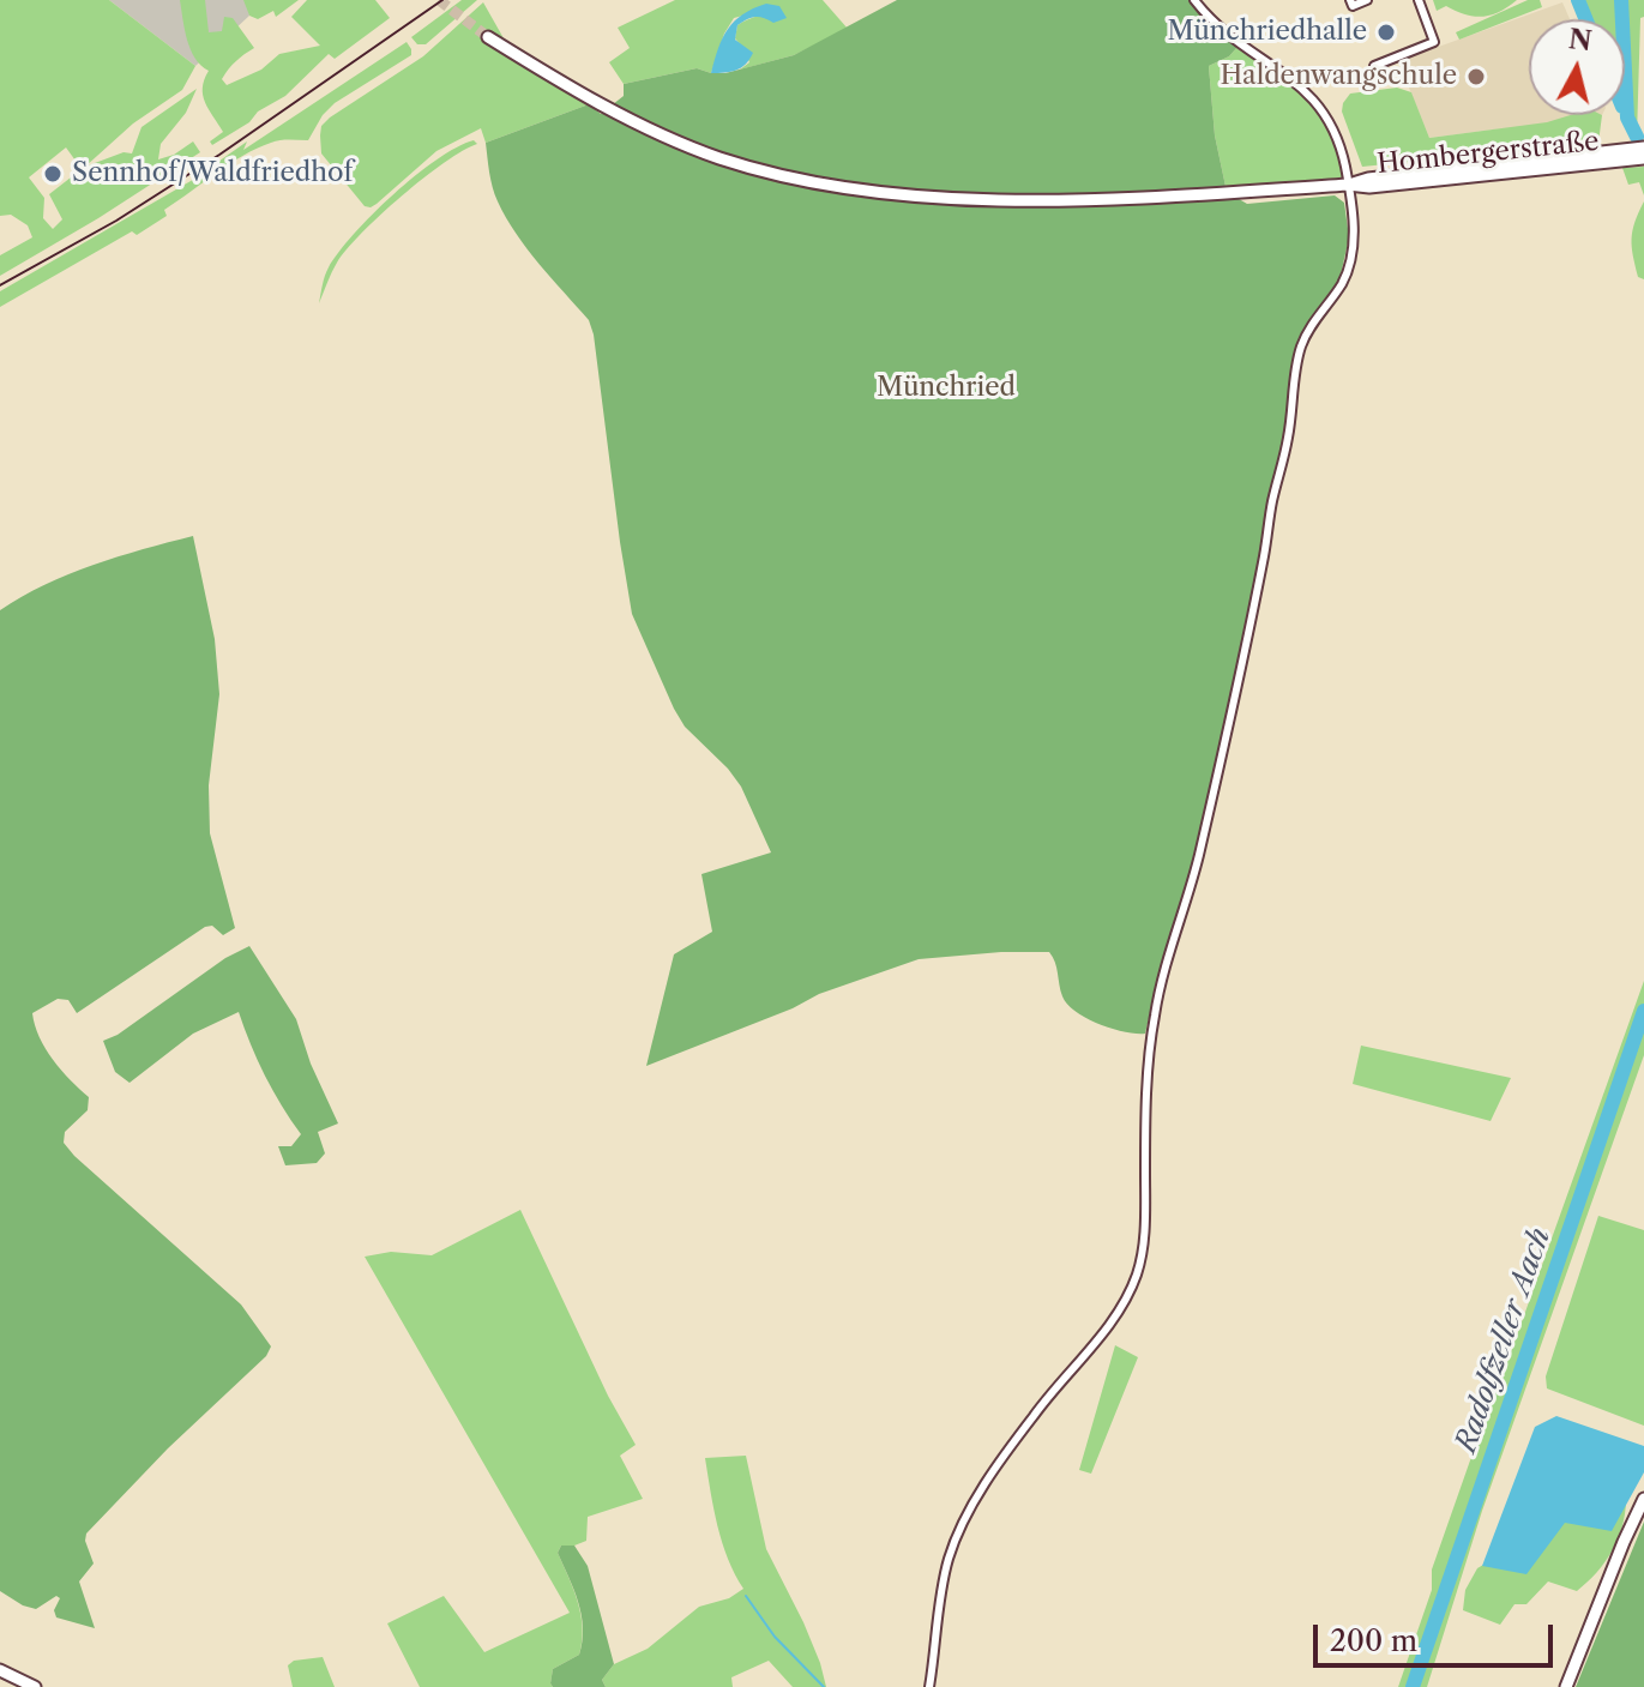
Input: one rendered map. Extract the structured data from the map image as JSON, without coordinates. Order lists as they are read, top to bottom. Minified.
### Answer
{"streets":{"main road":["Hombergerstraße"]},"water":["Radolfzeller Aach"],"parks":["Münchried"],"places":["Münchriedhalle","Haldenwangschule","Sennhof/Waldfriedhof"],"scale_bar":"200 m","north":"top"}
